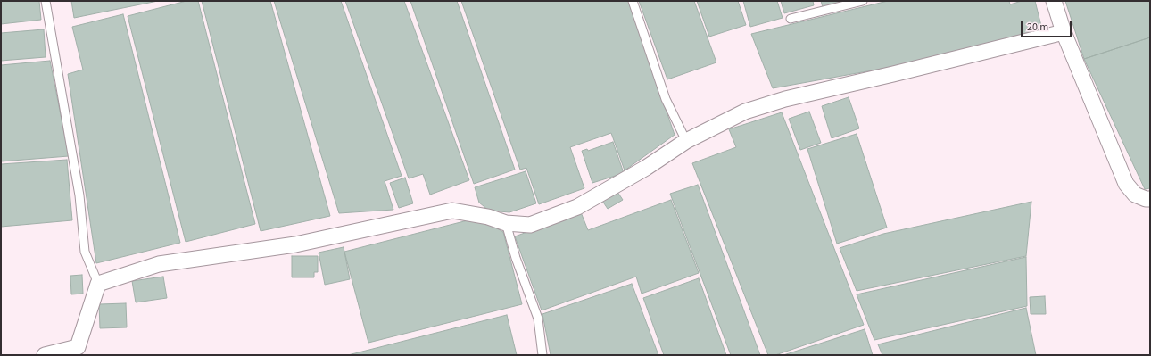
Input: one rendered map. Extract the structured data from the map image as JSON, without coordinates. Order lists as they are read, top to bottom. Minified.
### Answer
{"scale_bar":"20 m"}
